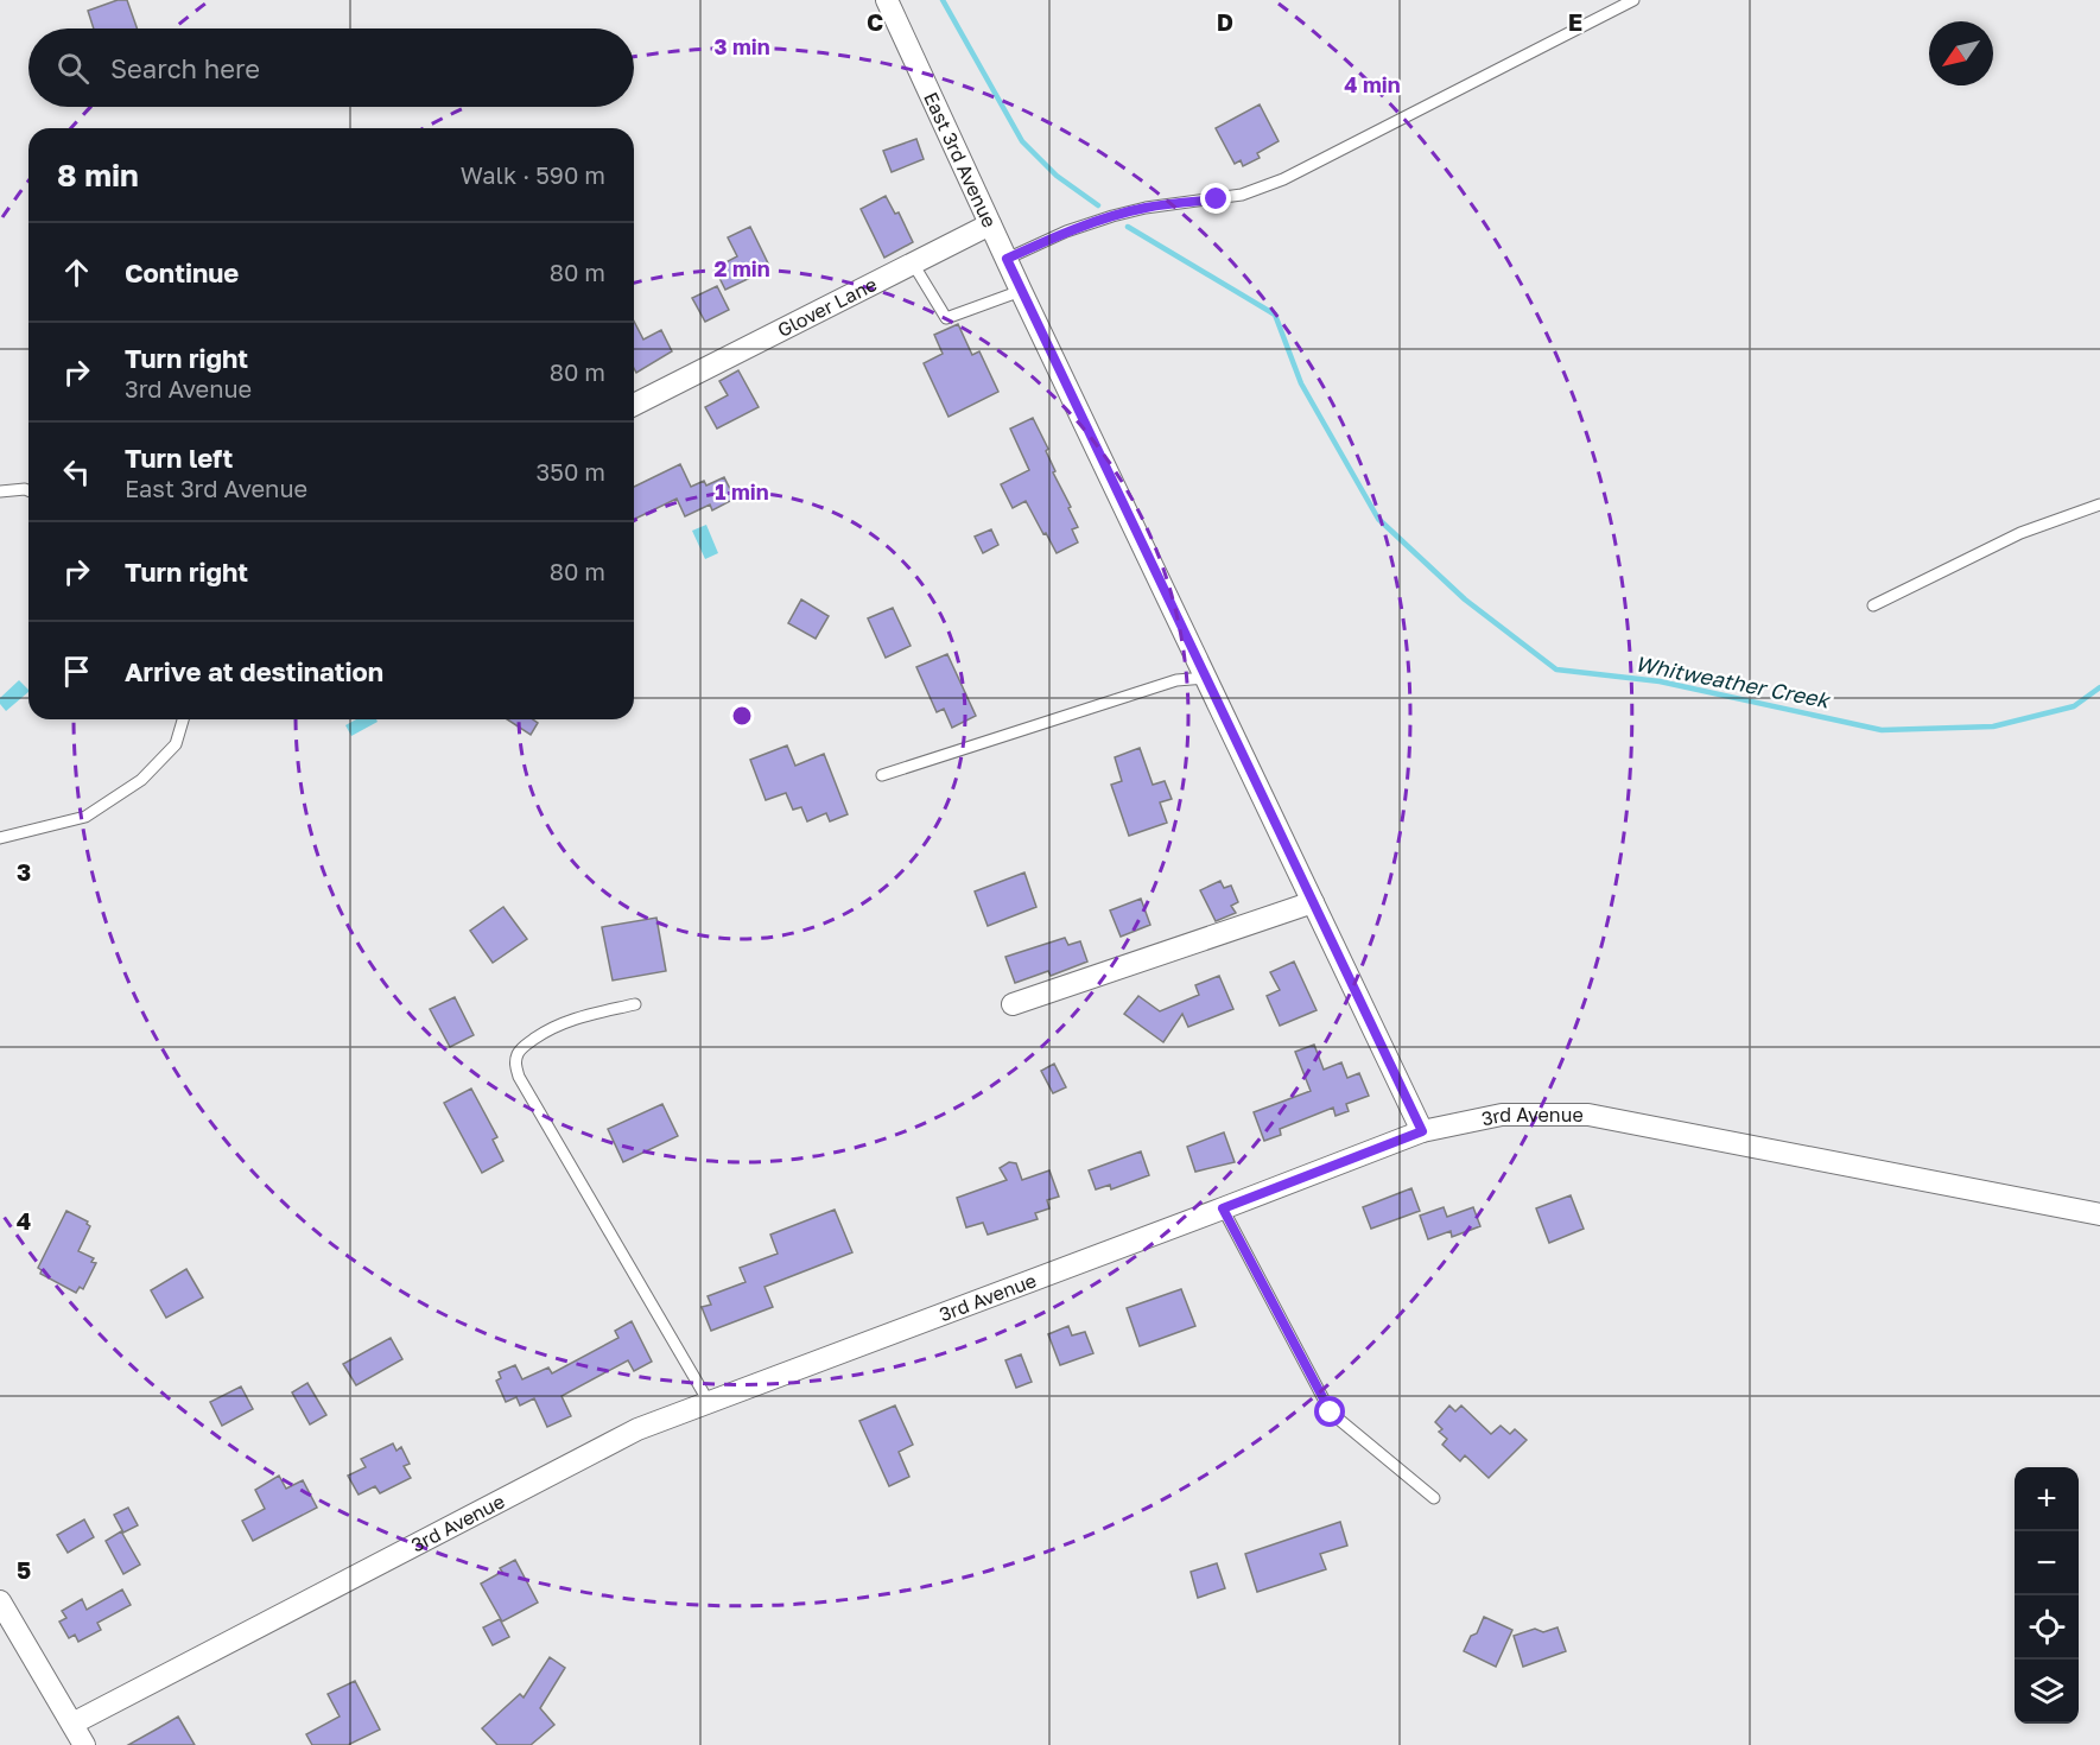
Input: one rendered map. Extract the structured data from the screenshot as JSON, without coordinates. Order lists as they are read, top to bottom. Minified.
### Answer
{"streets":{"street":["East 3rd Avenue","Glover Lane","3rd Avenue"]},"crossings":[["East 3rd Avenue","Glover Lane"],["East 3rd Avenue","3rd Avenue"]],"water":["Whitweather Creek"],"north":"bottom left","page":{"search":"Search here","heading":["8 min","Walk · 590 m"],"list":[["Continue","80 m"],["Turn right","3rd Avenue","80 m"],["Turn left","East 3rd Avenue","350 m"],["Turn right","80 m"],"Arrive at destination"],"map_buttons":["+","−"]},"grid":{"columns":["C","D","E"],"rows":["3","4","5"]},"rings":["3 min","4 min","2 min","1 min"]}
